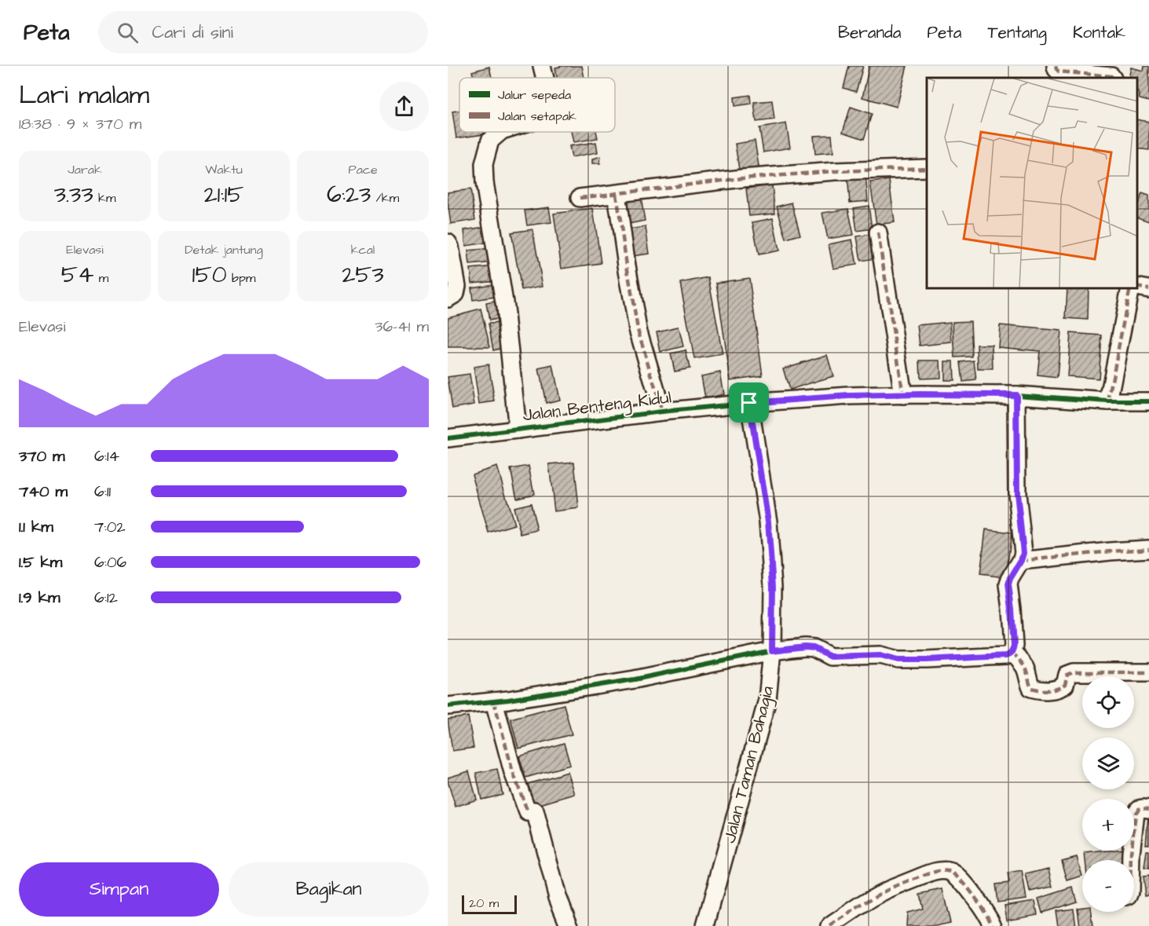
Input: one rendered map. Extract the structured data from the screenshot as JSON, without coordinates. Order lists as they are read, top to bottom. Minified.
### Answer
{"streets":{"street":["Jalan Benteng Kidul","Jalan Taman Bahagia"]},"crossings":[["Jalan Benteng Kidul","Jalan Taman Bahagia"]],"legend":["Jalur sepeda","Jalan setapak"],"scale_bar":"20 m","page":{"header":"Peta","search":"Cari di sini","nav":["Beranda","Peta","Tentang","Kontak"],"heading":["Lari malam","18:38 · 9 × 370 m"],"stats":[["Jarak","3.33 km"],["Waktu","21:15"],["Pace","6:23 /km"],["Elevasi","54 m"],["Detak jantung","150 bpm"],["kcal","253"]],"chart":["Elevasi","36–41 m"],"list":[{"name":"370 m","note":"6:14"},{"name":"740 m","note":"6:11"},{"name":"1.1 km","note":"7:02"},{"name":"1.5 km","note":"6:06"},{"name":"1.9 km","note":"6:12"}],"map_buttons":["+","−"],"buttons":["Simpan","Bagikan"],"scale":"20 m"}}
